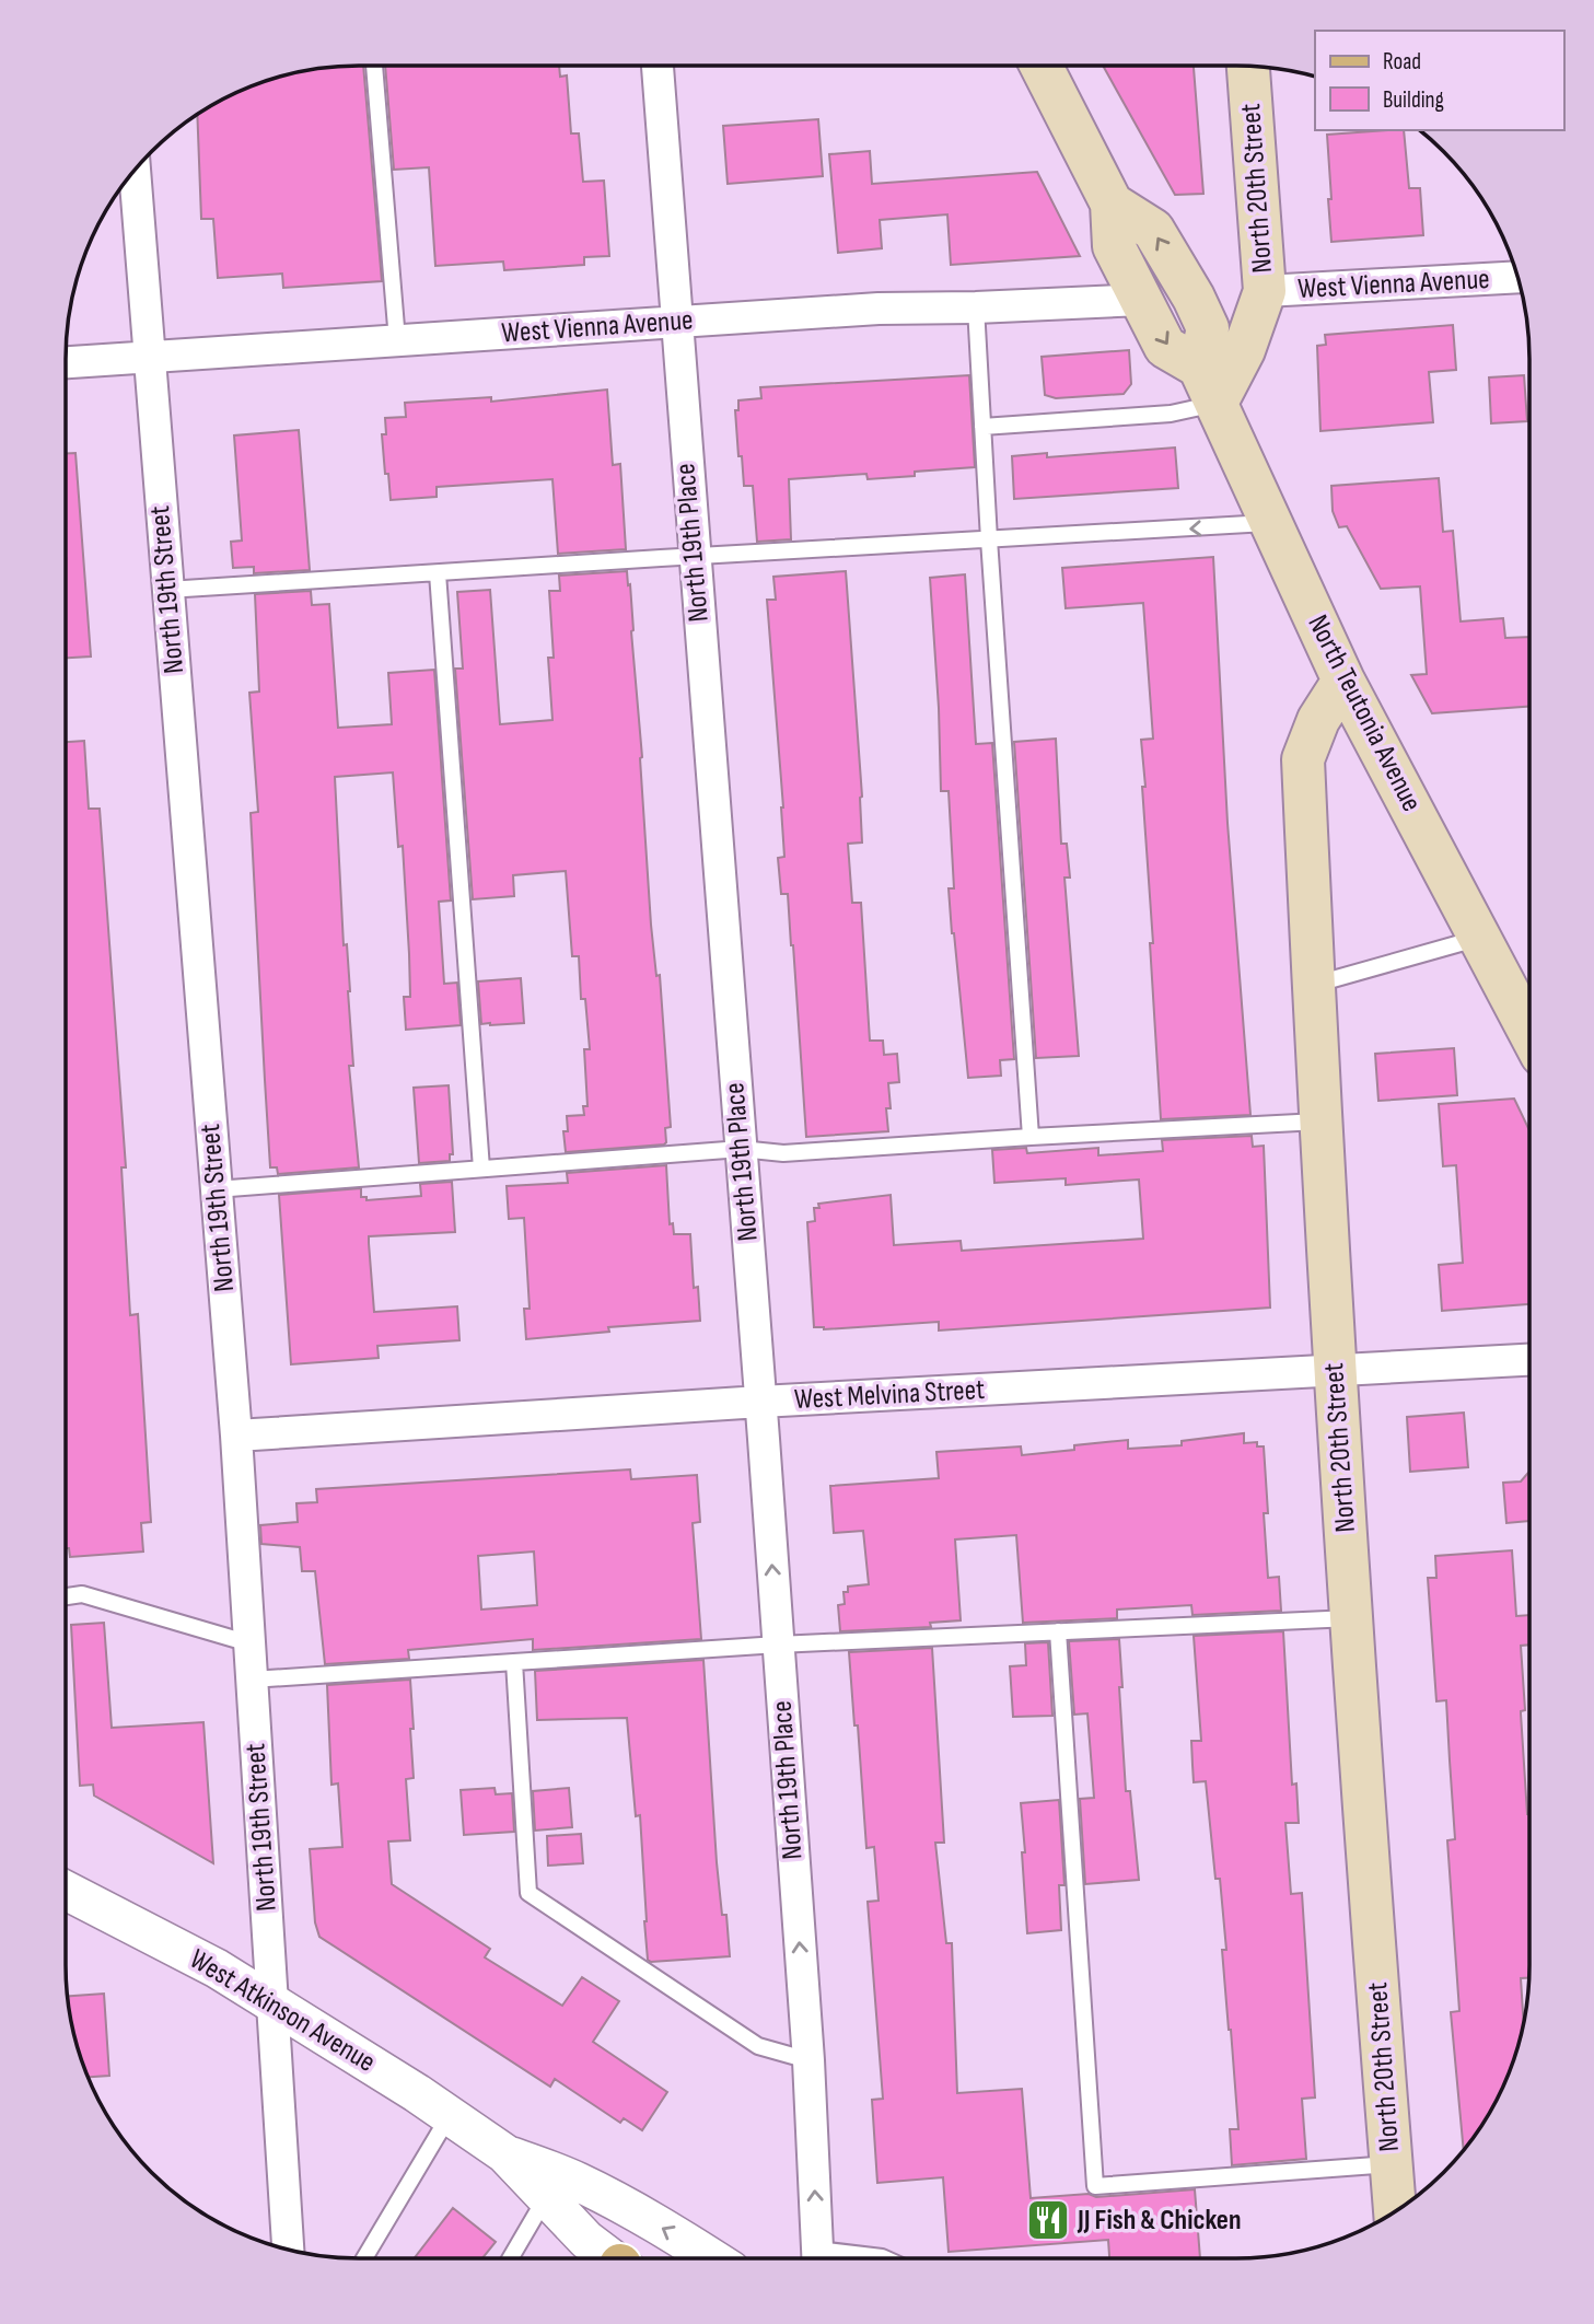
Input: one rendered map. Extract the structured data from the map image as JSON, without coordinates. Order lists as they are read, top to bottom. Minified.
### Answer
{"streets":{"main road":["North 20th Street","North Teutonia Avenue"],"street":["West Vienna Avenue","North 19th Place","North 19th Street","West Melvina Street","West Atkinson Avenue"]},"crossings":[["North 20th Street","West Vienna Avenue"],["North 20th Street","North Teutonia Avenue"],["North 20th Street","West Melvina Street"],["West Vienna Avenue","North 19th Place"],["West Vienna Avenue","North 19th Street"],["North 19th Place","West Melvina Street"],["North 19th Street","West Melvina Street"],["North 19th Street","West Atkinson Avenue"]],"one_way":["North 19th Place"],"places":{"restaurant":["JJ Fish & Chicken"]},"legend":["Road","Building"]}
